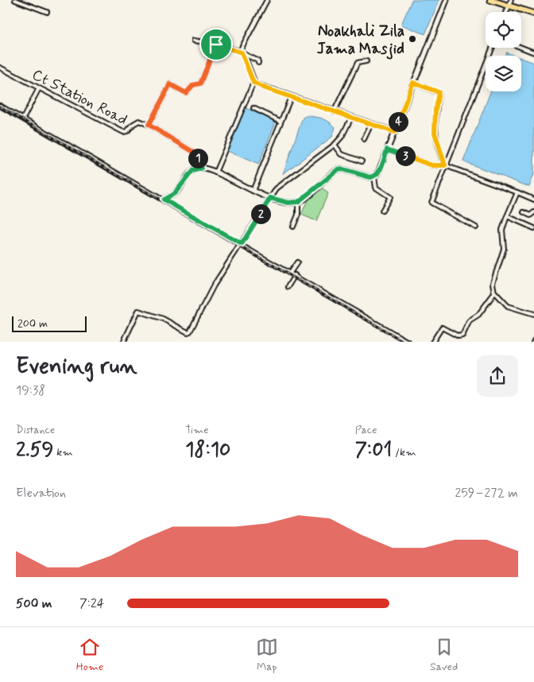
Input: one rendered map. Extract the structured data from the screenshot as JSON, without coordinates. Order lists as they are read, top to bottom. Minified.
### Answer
{"streets":{"street":["Ct Station Road"]},"places":["Noakhali Zila Jama Masjid"],"scale_bar":"200 m","page":{"pins":["4","3","1","2"],"scale":"200 m","heading":["Evening run","19:38"],"stats":[["Distance","2.59 km"],["Time","18:10"],["Pace","7:01 /km"]],"chart":["Elevation","259–272 m"],"list":[{"name":"500 m","note":"7:24"}],"tabs":["Home","Map","Saved"]}}
